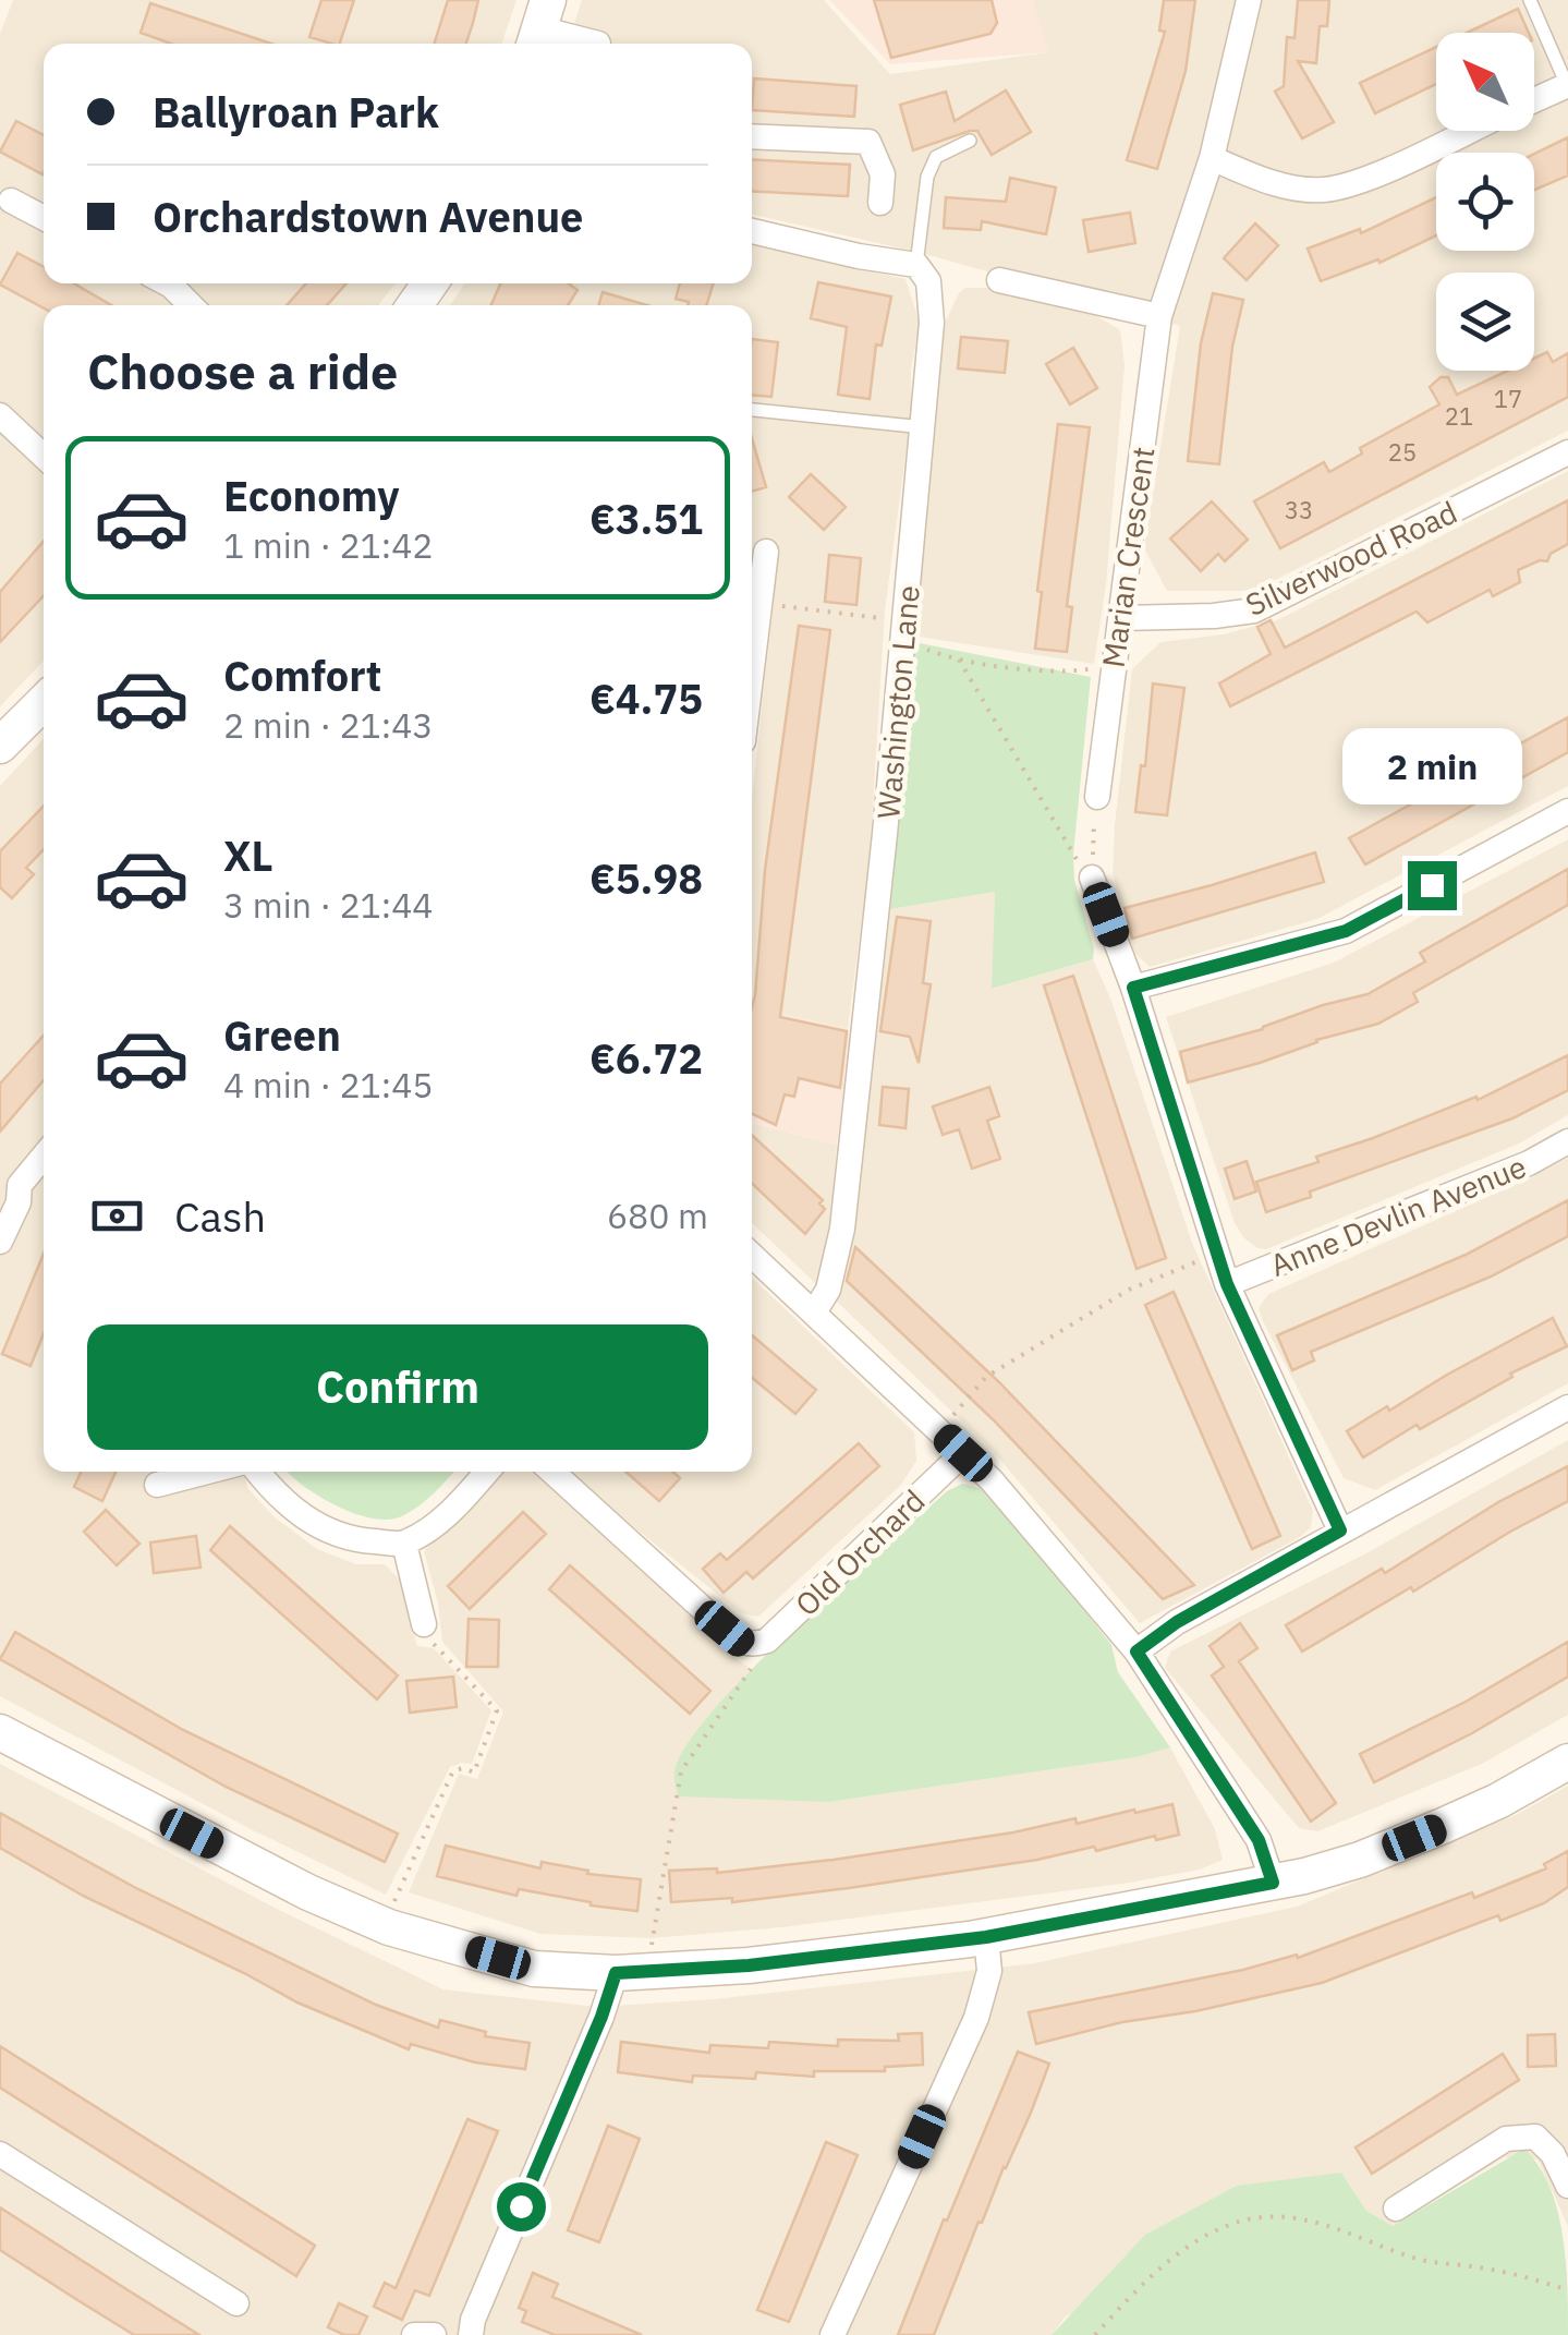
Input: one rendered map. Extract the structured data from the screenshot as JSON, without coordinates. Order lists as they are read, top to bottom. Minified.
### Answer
{"streets":{"street":["Marian Crescent","Silverwood Road","Washington Lane","Anne Devlin Avenue","Old Orchard"]},"crossings":[["Marian Crescent","Silverwood Road"]],"house_numbers":["17","21","25","33"],"north":"top left","page":{"banner":["Ballyroan Park","Orchardstown Avenue"],"heading":"Choose a ride","list":[{"name":"Economy","note":"1 min · 21:42","value":"€3.51"},{"name":"Comfort","note":"2 min · 21:43","value":"€4.75"},{"name":"XL","note":"3 min · 21:44","value":"€5.98"},{"name":"Green","note":"4 min · 21:45","value":"€6.72"}],"bubble":"2 min","pay":["Cash","680 m"],"buttons":"Confirm"}}
